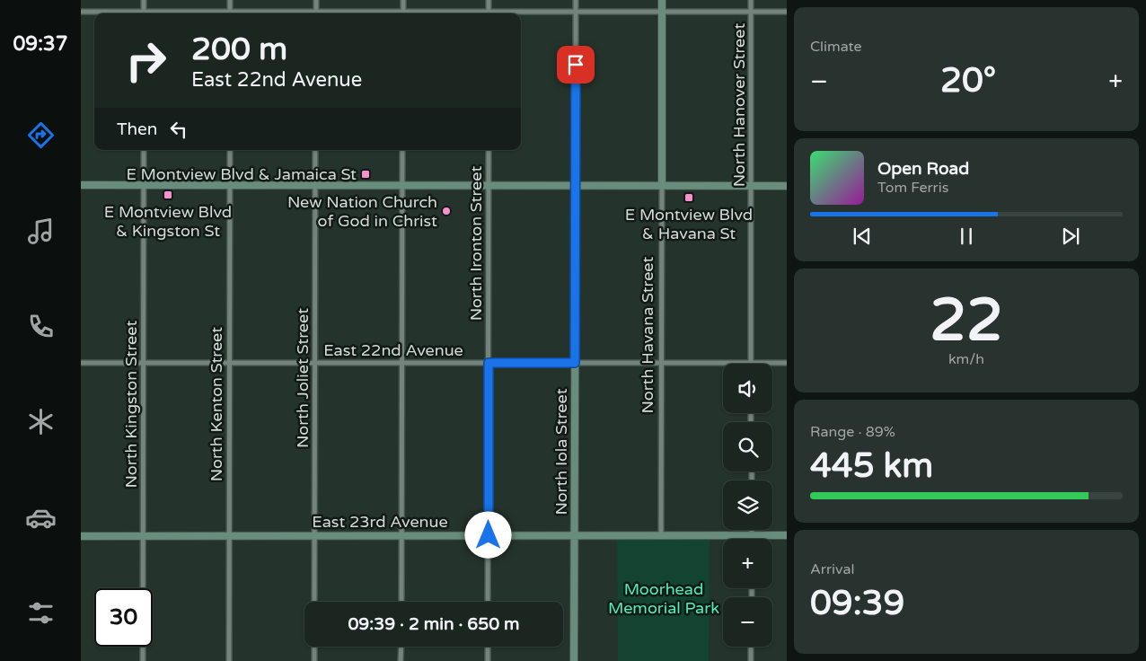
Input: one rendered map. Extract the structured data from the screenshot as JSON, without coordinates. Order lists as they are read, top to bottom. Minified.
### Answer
{"streets":{"street":["North Hanover Street","North Ironton Street","North Havana Street","East 22nd Avenue","North Joliet Street","North Kingston Street","North Kenton Street","North Iola Street","East 23rd Avenue"]},"crossings":[["North Hanover Street","East 22nd Avenue"],["North Ironton Street","East 22nd Avenue"],["North Ironton Street","East 23rd Avenue"],["North Havana Street","East 22nd Avenue"],["North Havana Street","East 23rd Avenue"],["East 22nd Avenue","North Joliet Street"],["East 22nd Avenue","North Kingston Street"],["East 22nd Avenue","North Kenton Street"],["East 22nd Avenue","North Iola Street"],["North Joliet Street","East 23rd Avenue"],["North Kingston Street","East 23rd Avenue"],["North Kenton Street","East 23rd Avenue"],["North Iola Street","East 23rd Avenue"]],"parks":["Moorhead Memorial Park"],"places":{"transit":["E Montview Blvd & Jamaica St","E Montview Blvd & Kingston St","E Montview Blvd & Havana St"],"other":["New Nation Church of God in Christ"]},"page":{"tabs":"09:37","tile":["Climate",["22","km/h"],["Range · 89%","445 km"],["Arrival","09:39"]],"turn":["200 m","East 22nd Avenue"],"heat":["−","20°","+"],"then":"Then","song":["Open Road","Tom Ferris"],"map_buttons":["+","−"],"limit":"30","trip":"09:39 · 2 min · 650 m"}}
